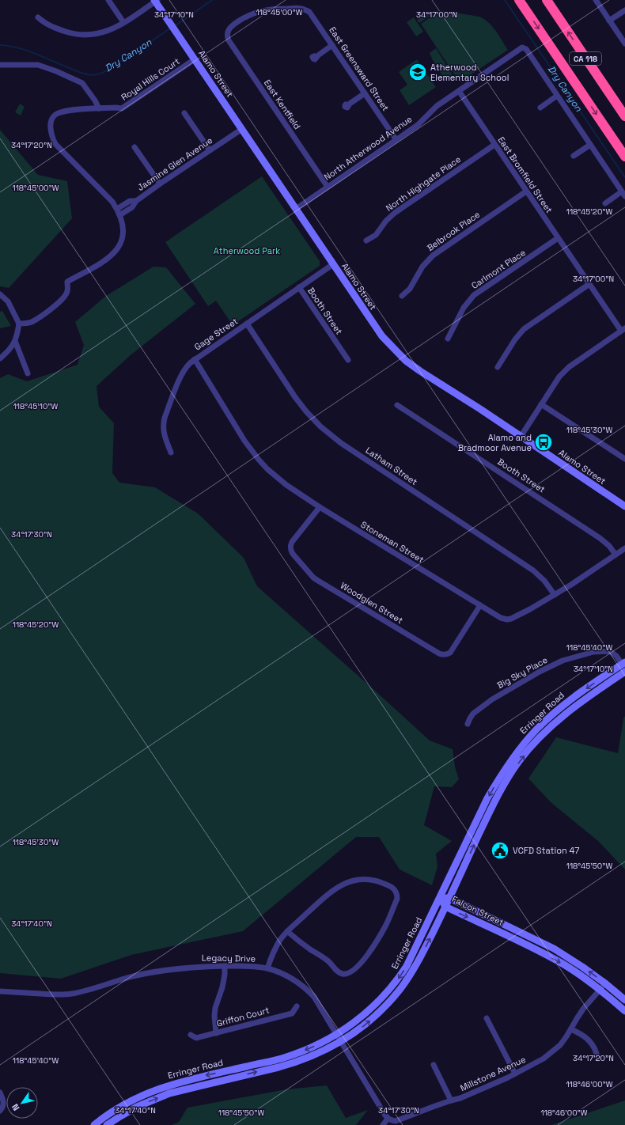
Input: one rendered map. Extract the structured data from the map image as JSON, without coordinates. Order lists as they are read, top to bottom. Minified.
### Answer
{"streets":{"highway":["CA 118"],"main road":["Alamo Street","Erringer Road","Falcon Street"],"street":["East Greensward Street","Royal Hills Court","East Kentfield","North Atherwood Avenue","Jasmine Glen Avenue","East Bromfield Street","North Highgate Place","Belbrook Place","Carlmont Place","Booth Street","Gage Street","Latham Street","Stoneman Street","Woodglen Street","Big Sky Place","Legacy Drive","Griffon Court","Millstone Avenue"]},"crossings":[["East Greensward Street","East Kentfield"],["East Greensward Street","North Atherwood Avenue"],["Alamo Street","Royal Hills Court"],["Alamo Street","North Atherwood Avenue"],["Alamo Street","Jasmine Glen Avenue"],["Alamo Street","Gage Street"],["Royal Hills Court","Jasmine Glen Avenue"],["East Kentfield","North Atherwood Avenue"],["North Atherwood Avenue","East Bromfield Street"],["East Bromfield Street","North Highgate Place"],["East Bromfield Street","Belbrook Place"],["East Bromfield Street","Carlmont Place"],["Booth Street","Gage Street"],["Booth Street","Stoneman Street"],["Gage Street","Latham Street"],["Gage Street","Stoneman Street"],["Latham Street","Stoneman Street"],["Stoneman Street","Woodglen Street"],["Big Sky Place","Erringer Road"],["Erringer Road","Falcon Street"],["Erringer Road","Legacy Drive"],["Falcon Street","Millstone Avenue"]],"water":["Dry Canyon"],"parks":["Atherwood Park"],"places":{"school or university":["Atherwood Elementary School"],"bus stop":["Alamo and Bradmoor Avenue"],"public building":["VCFD Station 47"]},"north":"bottom left","coordinates":["118°45'00\"W","34°17'10\"N","34°17'00\"N","34°17'20\"N","118°45'20\"W","118°45'10\"W","118°45'30\"W","34°17'30\"N","118°45'40\"W","118°45'50\"W","34°17'40\"N","118°46'00\"W"]}
